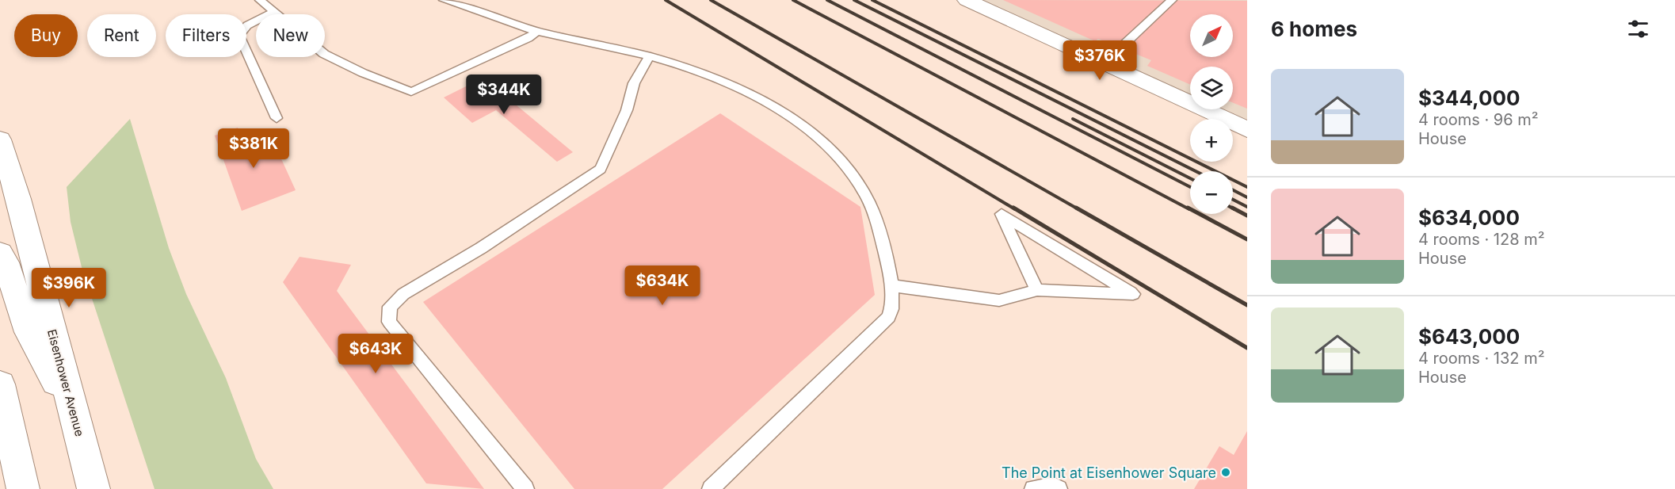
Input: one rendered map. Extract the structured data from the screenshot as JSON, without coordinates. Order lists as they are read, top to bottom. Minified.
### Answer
{"streets":{"main road":["Eisenhower Avenue"]},"places":["The Point at Eisenhower Square"],"north":"top right","page":{"heading":"6 homes","map_buttons":["+","−"],"chip":["Buy","Rent","Filters","New"],"price":["$376K","$344K","$381K","$634K","$396K","$643K"],"list":[{"name":"$344,000","note":"4 rooms · 96 m² · House"},{"name":"$634,000","note":"4 rooms · 128 m² · House"},{"name":"$643,000","note":"4 rooms · 132 m² · House"}]}}
